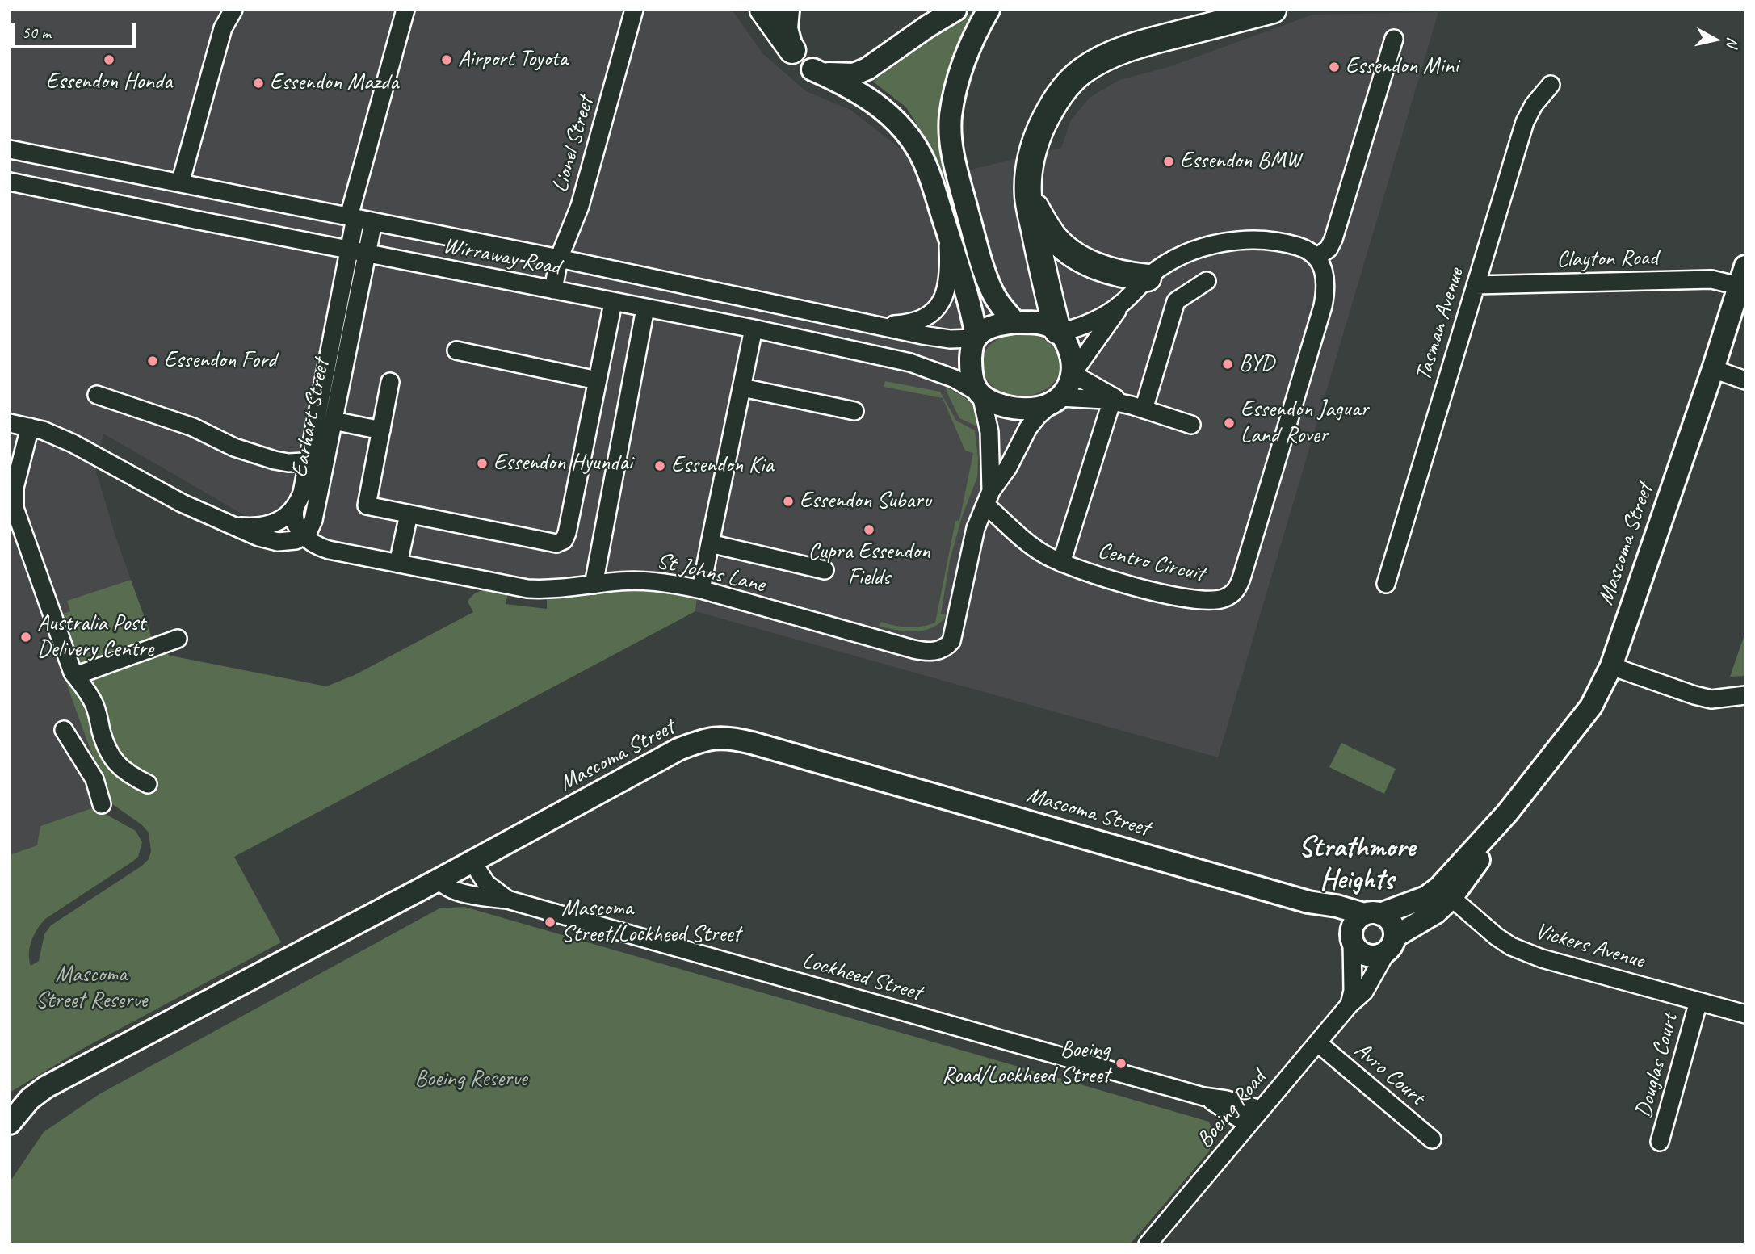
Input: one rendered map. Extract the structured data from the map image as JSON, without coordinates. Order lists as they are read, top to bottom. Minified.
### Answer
{"streets":{"main road":["Mascoma Street"],"street":["Lionel Street","Wirraway Road","Clayton Road","Tasman Avenue","Earhart Street","Centro Circuit","St Johns Lane","Vickers Avenue","Lockheed Street","Douglas Court","Avro Court","Boeing Road"]},"crossings":[["Lionel Street","Wirraway Road"],["Wirraway Road","Earhart Street"],["Wirraway Road","St Johns Lane"],["Clayton Road","Tasman Avenue"],["Clayton Road","Mascoma Street"],["Earhart Street","St Johns Lane"],["Mascoma Street","Vickers Avenue"],["Mascoma Street","Lockheed Street"],["Mascoma Street","Boeing Road"],["Centro Circuit","St Johns Lane"],["Vickers Avenue","Douglas Court"],["Lockheed Street","Boeing Road"],["Avro Court","Boeing Road"]],"districts":["Strathmore Heights"],"parks":["Mascoma Street Reserve","Boeing Reserve"],"places":["Essendon Honda","Airport Toyota","Essendon Mini","Essendon Mazda","Essendon BMW","Essendon Ford","BYD","Essendon Jaguar Land Rover","Essendon Hyundai","Essendon Kia","Essendon Subaru","Cupra Essendon Fields","Australia Post Delivery Centre","Mascoma Street/Lockheed Street","Boeing Road/Lockheed Street"],"scale_bar":"50 m","north":"right"}
